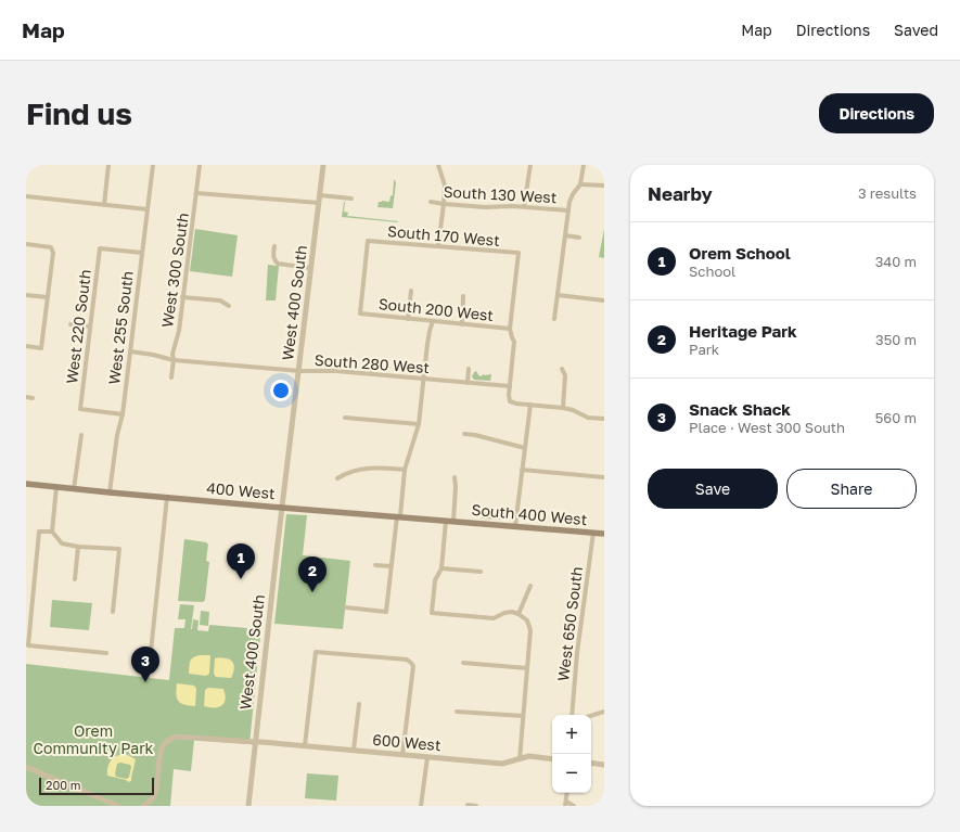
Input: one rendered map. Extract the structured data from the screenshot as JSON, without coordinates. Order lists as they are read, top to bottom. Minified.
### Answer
{"streets":{"main road":["400 West","South 400 West"],"street":["South 130 West","South 170 West","West 300 South","West 400 South","South 200 West","West 220 South","West 255 South","South 280 West","West 650 South","600 West"]},"crossings":[["South 170 West","South 200 West"],["West 300 South","South 280 West"],["West 400 South","South 280 West"],["West 400 South","400 West"],["West 400 South","600 West"],["West 220 South","West 255 South"],["West 255 South","South 280 West"],["West 255 South","400 West"],["400 West","South 400 West"],["South 400 West","West 650 South"]],"parks":["Orem Community Park"],"scale_bar":"200 m","page":{"header":"Map","nav":["Map","Directions","Saved"],"buttons":["Directions",["Save","Share"]],"title":"Find us","heading":["Nearby","3 results"],"list":[{"mark":"1","name":"Orem School","note":"School","value":"340 m"},{"mark":"2","name":"Heritage Park","note":"Park","value":"350 m"},{"mark":"3","name":"Snack Shack","note":"Place · West 300 South","value":"560 m"}],"pins":["1","2","3"],"map_buttons":["+","−"],"scale":"200 m"}}
